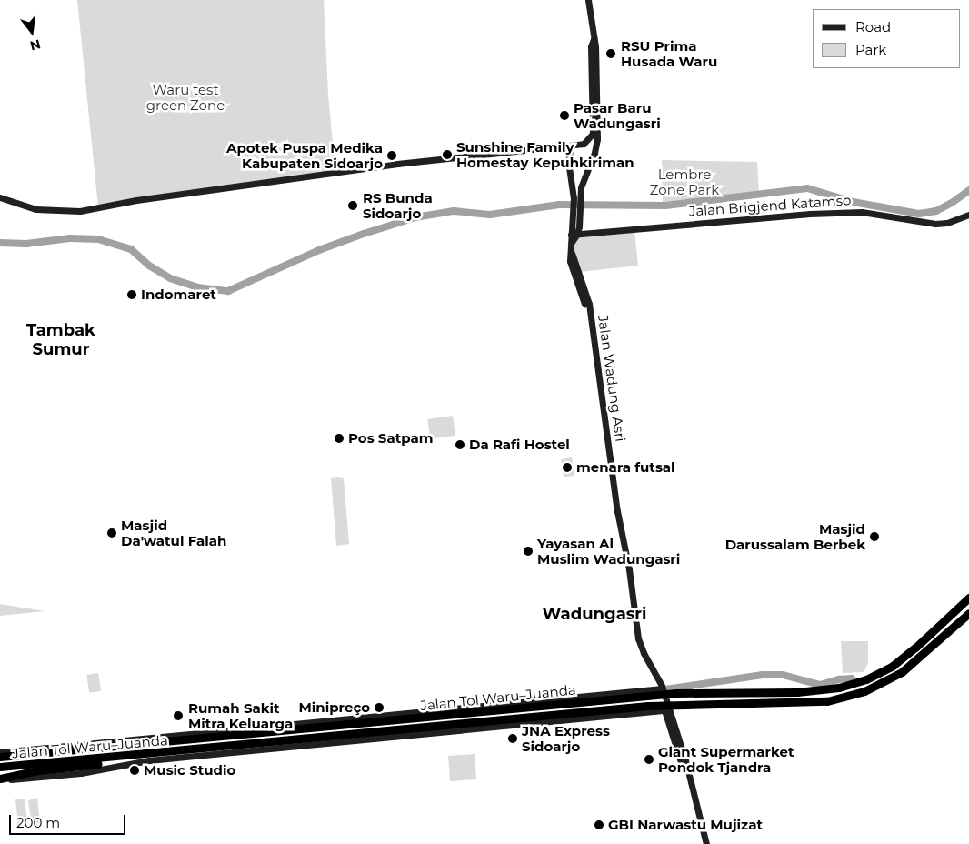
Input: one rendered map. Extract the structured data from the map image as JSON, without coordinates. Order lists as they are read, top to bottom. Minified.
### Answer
{"streets":{"highway":["Jalan Tol Waru–Juanda"],"main road":["Jalan Brigjend Katamso","Jalan Wadung Asri"]},"crossings":[["Jalan Brigjend Katamso","Jalan Wadung Asri"]],"districts":["Tambak Sumur","Wadungasri"],"parks":["Waru test green Zone","Lembre Zone Park"],"places":["RSU Prima Husada Waru","Pasar Baru Wadungasri","Sunshine Family Homestay Kepuhkiriman","Apotek Puspa Medika Kabupaten Sidoarjo","RS Bunda Sidoarjo","Indomaret","Pos Satpam","Da Rafi Hostel","menara futsal","Masjid Da'watul Falah","Masjid Darussalam Berbek","Yayasan Al Muslim Wadungasri","Minipreço","Rumah Sakit Mitra Keluarga","JNA Express Sidoarjo","Giant Supermarket Pondok Tjandra","Music Studio","GBI Narwastu Mujizat"],"legend":["Road","Park"],"scale_bar":"200 m","north":"bottom"}
